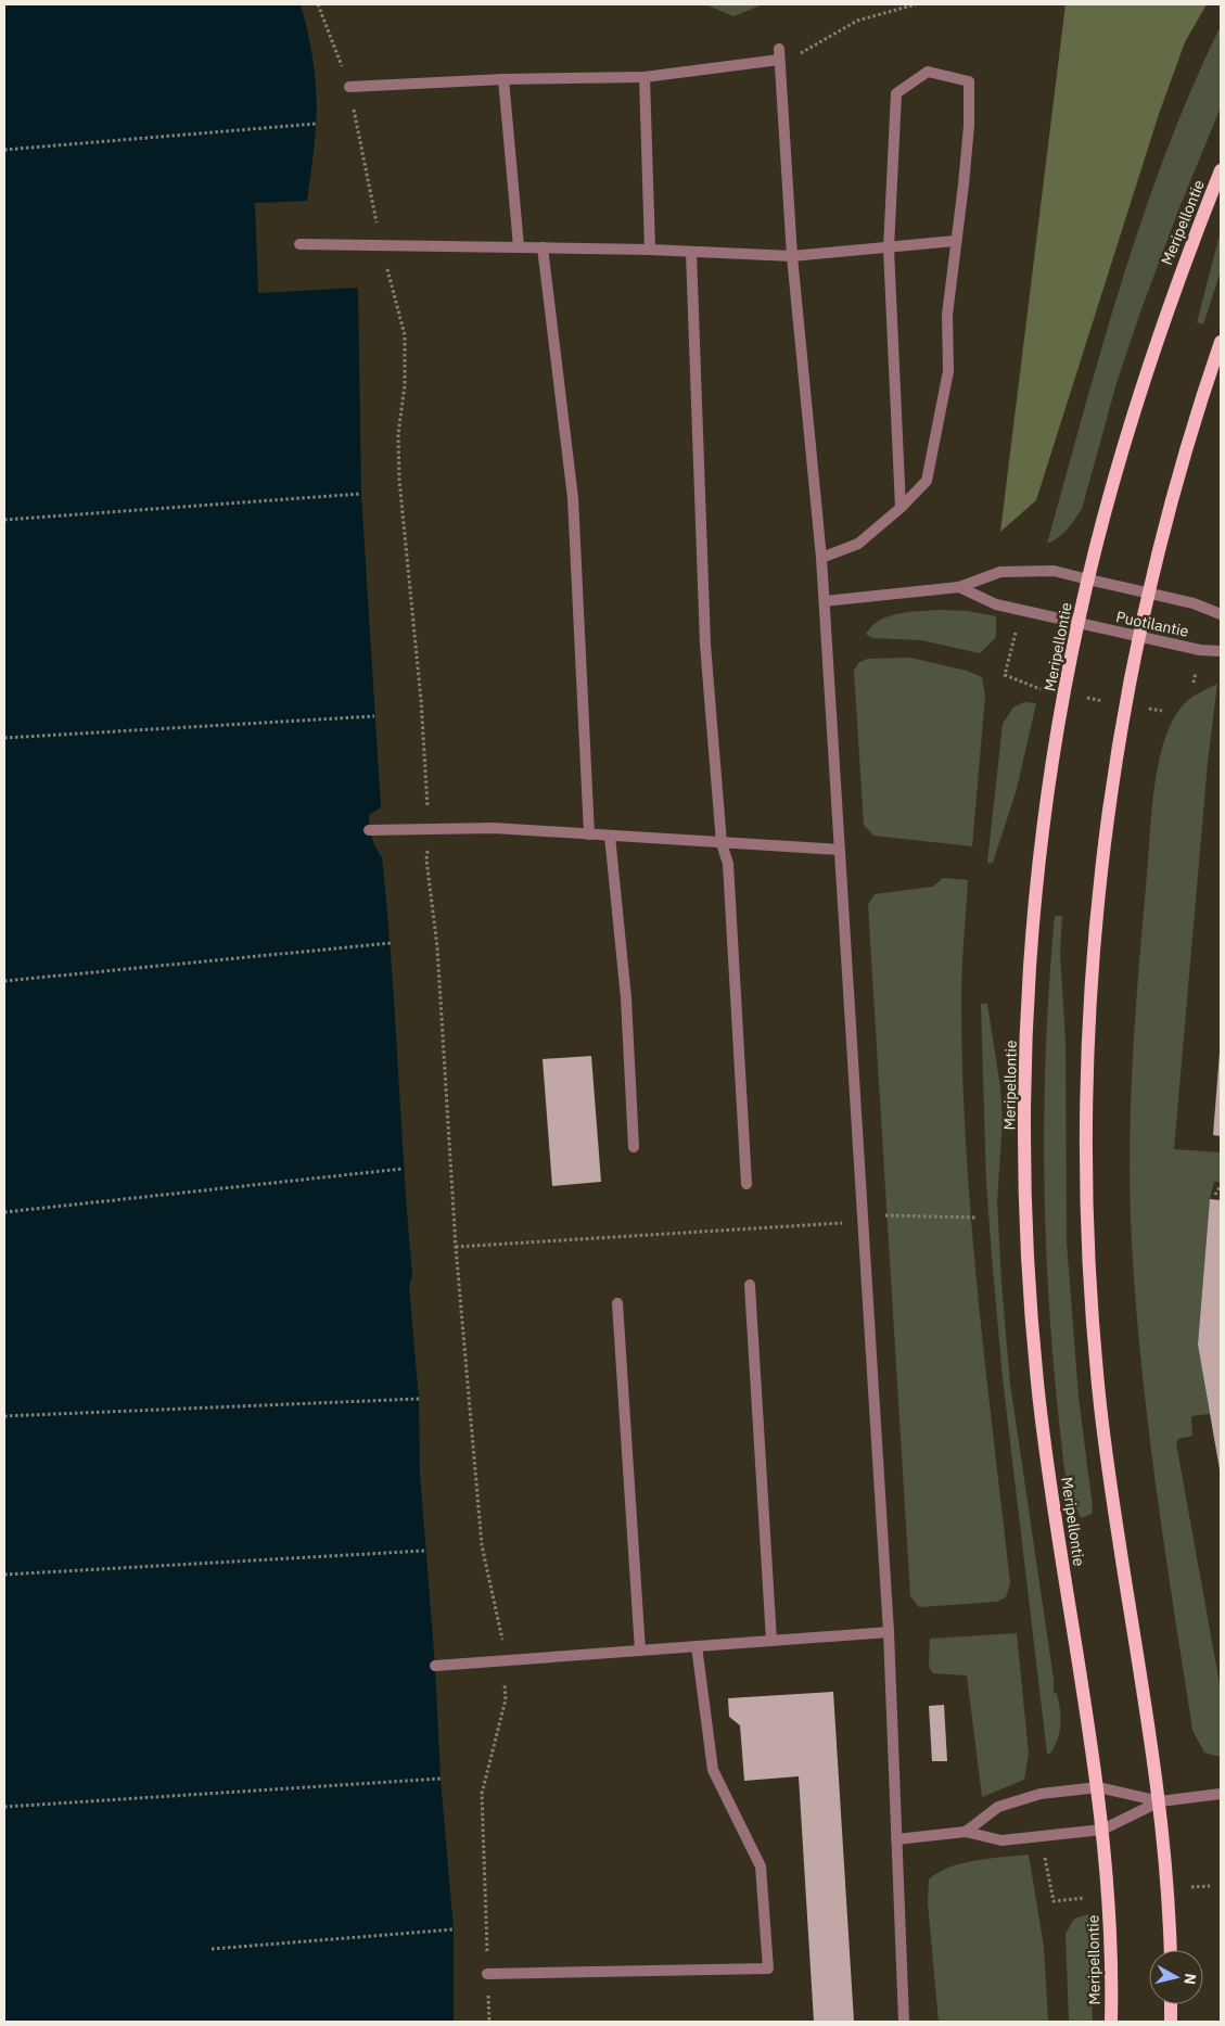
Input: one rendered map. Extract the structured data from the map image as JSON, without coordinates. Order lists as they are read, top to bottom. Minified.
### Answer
{"streets":{"main road":["Meripellontie"],"street":["Puotilantie"]},"crossings":[["Meripellontie","Puotilantie"]],"north":"right"}
